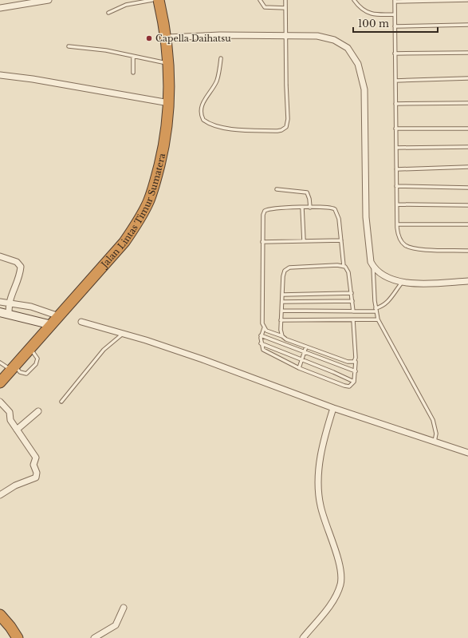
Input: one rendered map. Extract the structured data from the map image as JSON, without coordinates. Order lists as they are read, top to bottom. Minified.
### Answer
{"streets":{"highway":["Jalan Lintas Timur Sumatera"]},"places":["Capella Daihatsu"],"scale_bar":"100 m"}
